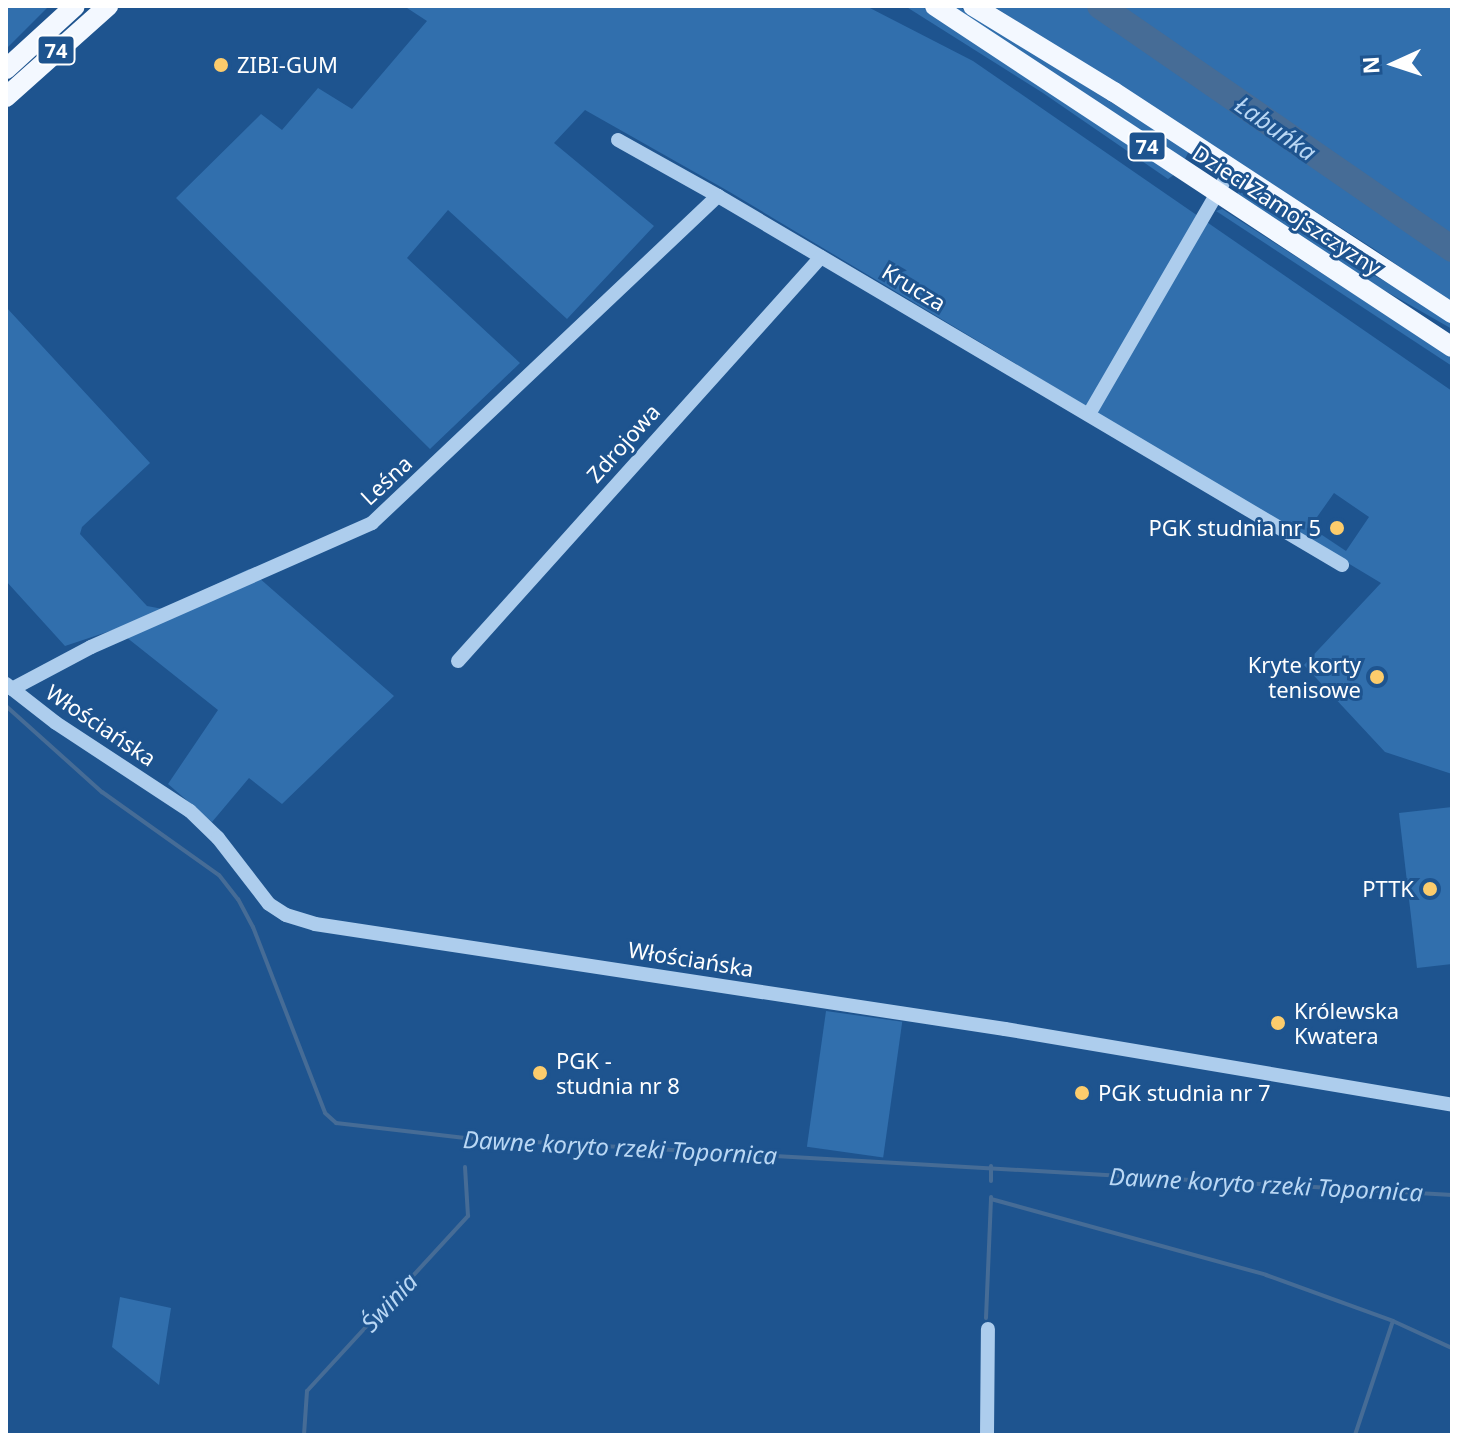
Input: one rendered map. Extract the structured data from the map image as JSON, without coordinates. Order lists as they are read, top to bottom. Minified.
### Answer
{"streets":{"main road":["74","Dzieci Zamojszczyzny"],"street":["Krucza","Zdrojowa","Leśna","Włościańska"]},"crossings":[["Krucza","Zdrojowa"],["Krucza","Leśna"],["Leśna","Włościańska"]],"water":["Łabuńka","Dawne koryto rzeki Topornica","Świnia"],"places":["ZIBI-GUM","PGK studnia nr 5","Kryte korty tenisowe","PTTK","Królewska Kwatera","PGK - studnia nr 8","PGK studnia nr 7"],"north":"left"}
